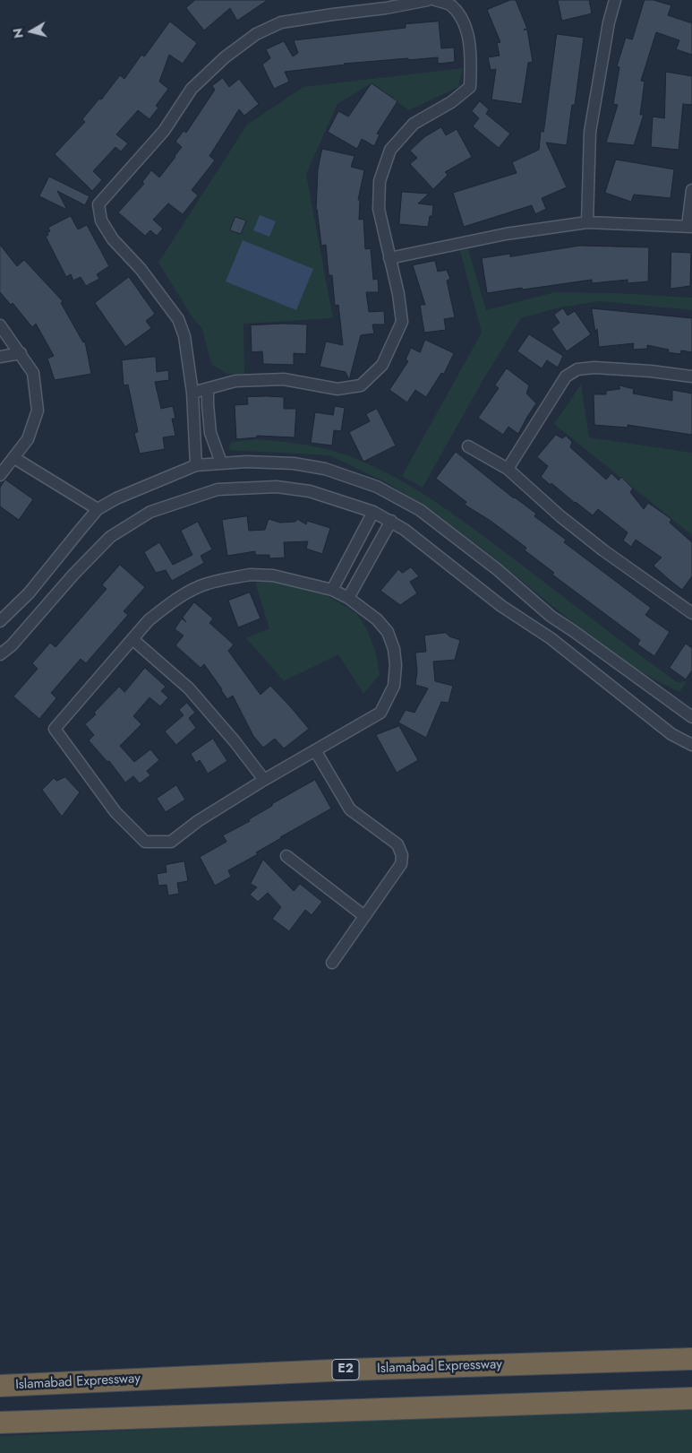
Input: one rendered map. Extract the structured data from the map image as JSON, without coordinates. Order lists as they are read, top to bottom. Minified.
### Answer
{"streets":{"highway":["Islamabad Expressway","E2"]},"north":"left"}
